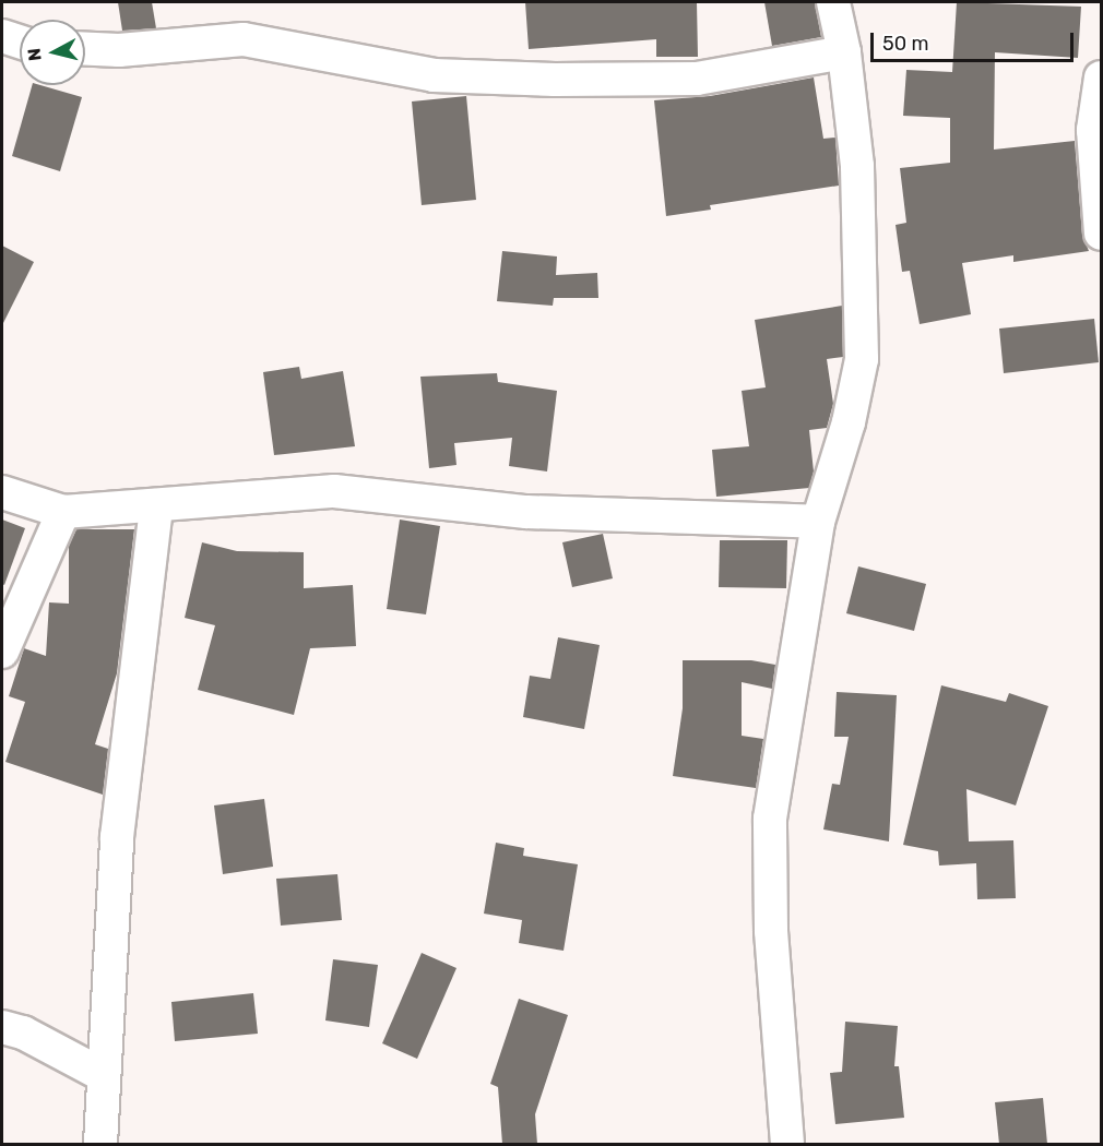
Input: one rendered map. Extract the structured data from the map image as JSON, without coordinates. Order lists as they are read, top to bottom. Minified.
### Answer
{"scale_bar":"50 m","north":"left"}
